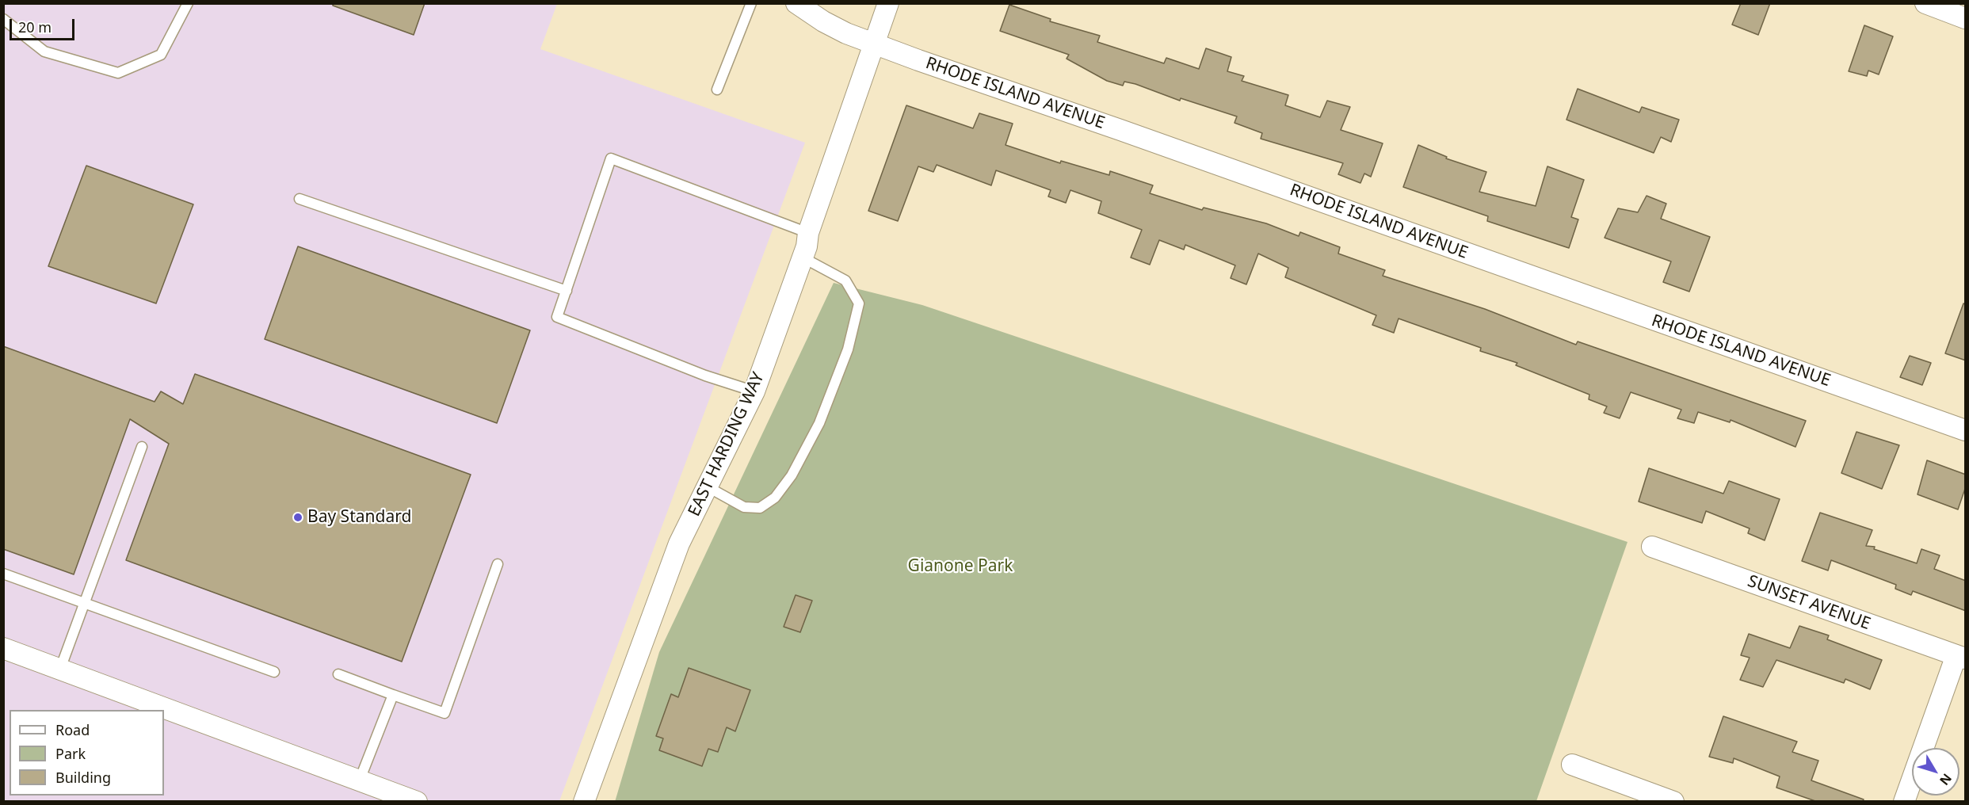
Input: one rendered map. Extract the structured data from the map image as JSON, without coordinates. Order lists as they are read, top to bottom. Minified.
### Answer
{"streets":{"street":["RHODE ISLAND AVENUE","EAST HARDING WAY","SUNSET AVENUE"]},"crossings":[["RHODE ISLAND AVENUE","EAST HARDING WAY"]],"parks":["Gianone Park"],"places":["Bay Standard"],"legend":["Road","Park","Building"],"scale_bar":"20 m","north":"bottom right"}
